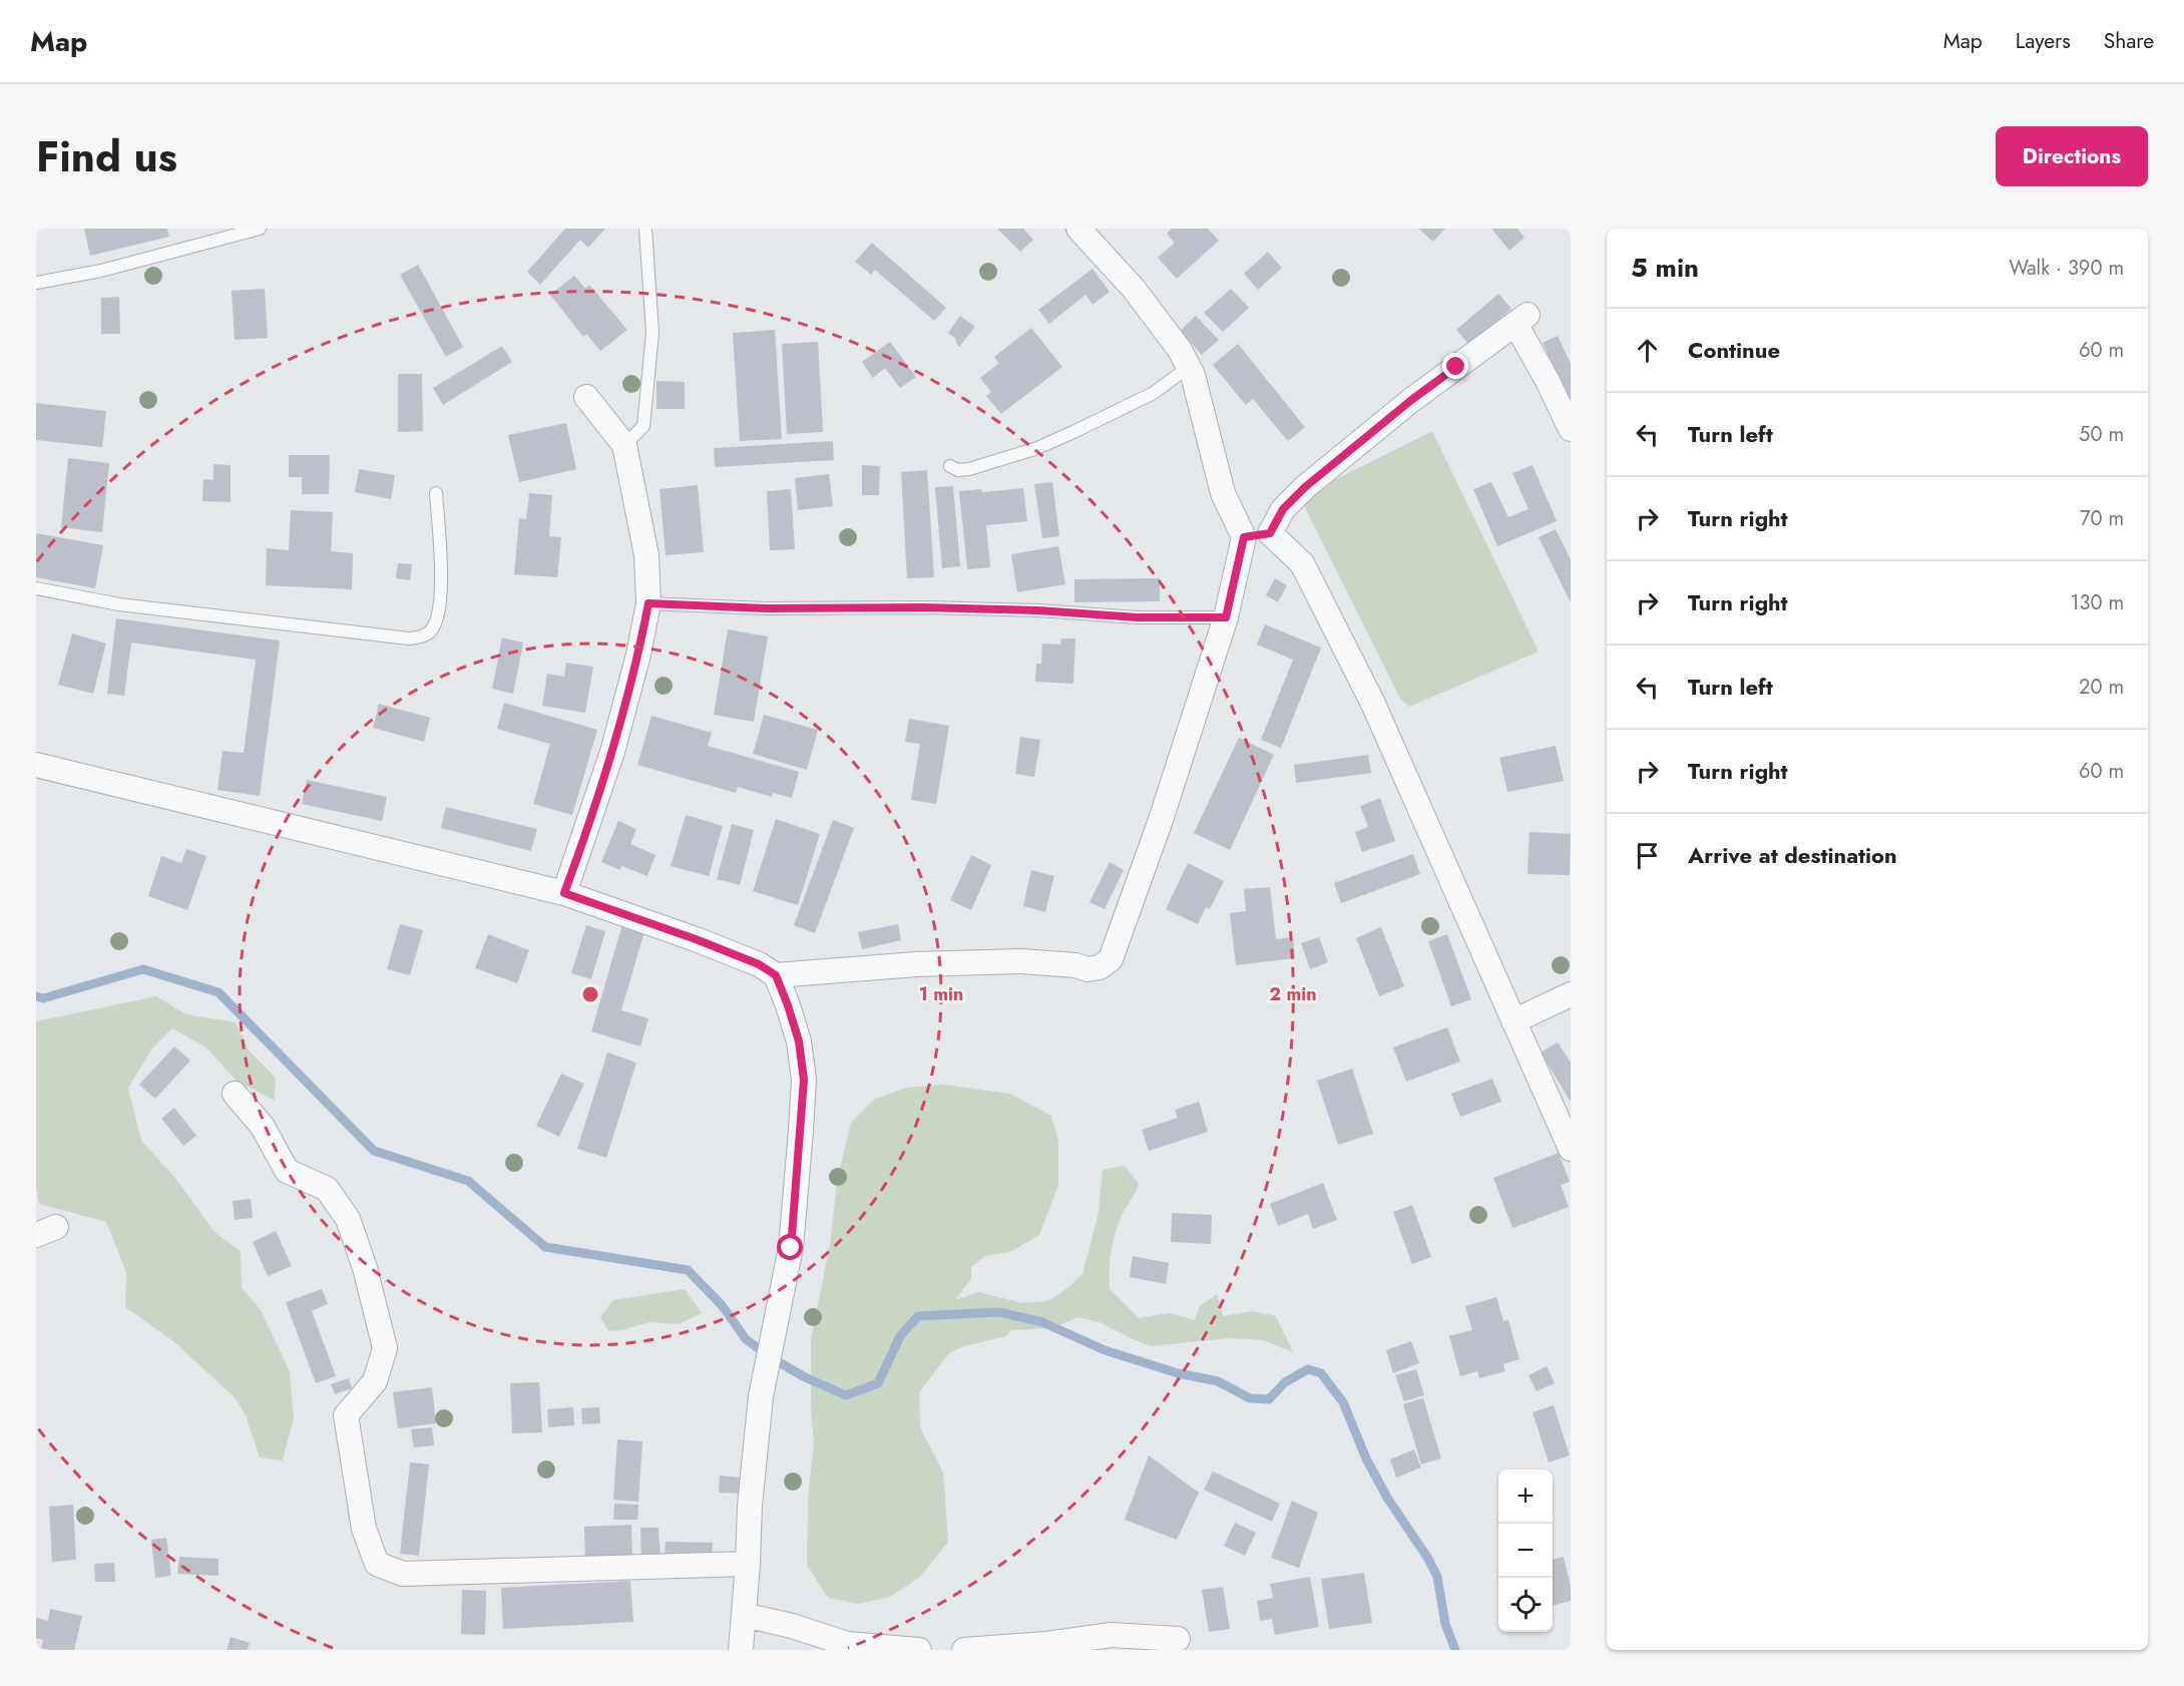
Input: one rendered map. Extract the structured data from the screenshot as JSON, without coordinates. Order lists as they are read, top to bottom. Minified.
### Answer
{"page":{"header":"Map","nav":["Map","Layers","Share"],"title":"Find us","buttons":"Directions","heading":["5 min","Walk · 390 m"],"list":[["Continue","60 m"],["Turn left","50 m"],["Turn right","70 m"],["Turn right","130 m"],["Turn left","20 m"],["Turn right","60 m"],"Arrive at destination"],"map_buttons":["+","−"]},"rings":["1 min","2 min"]}
